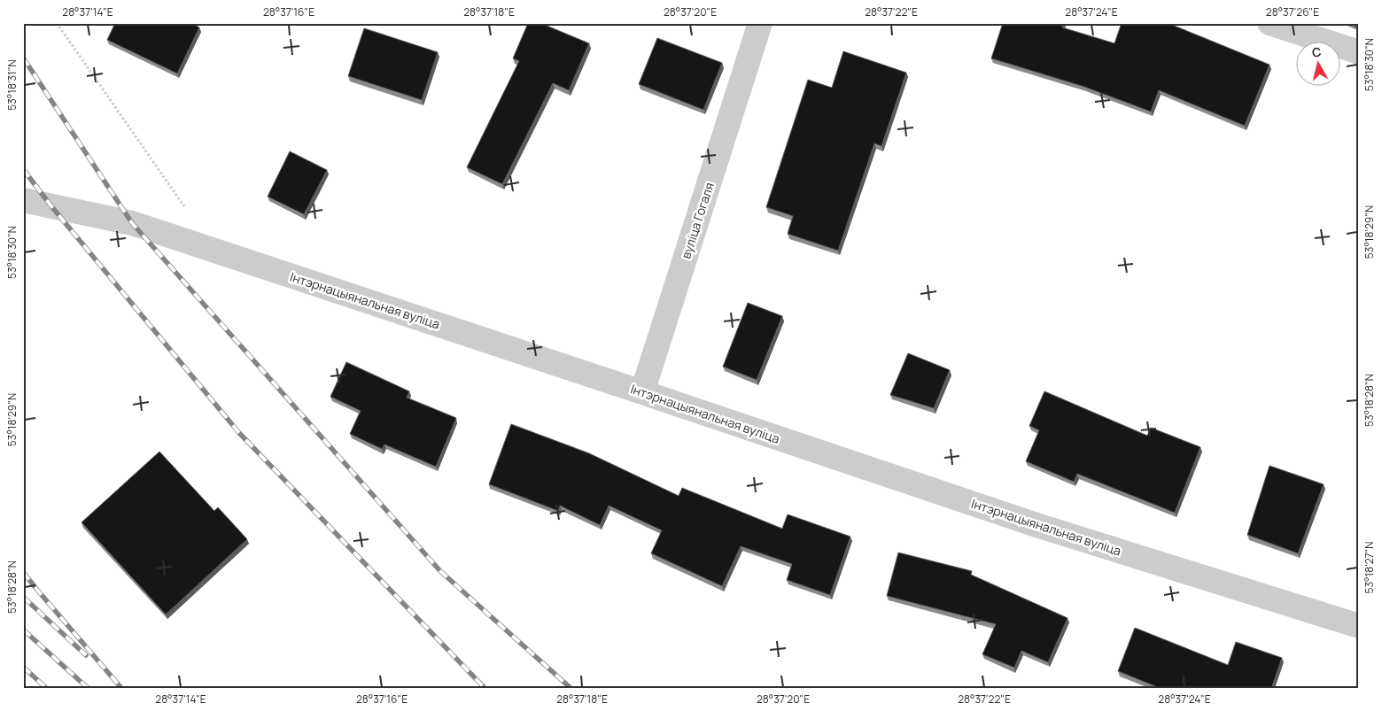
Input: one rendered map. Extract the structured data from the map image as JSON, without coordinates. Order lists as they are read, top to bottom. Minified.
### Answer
{"streets":{"street":["вуліца Гогаля","Інтэрнацыянальная вуліца"]},"crossings":[["вуліца Гогаля","Інтэрнацыянальная вуліца"]],"north":"top","coordinates":["28°37'14\"E","28°37'16\"E","28°37'18\"E","28°37'20\"E","28°37'22\"E","28°37'24\"E","28°37'26\"E","53°18'30\"N","53°18'31\"N","53°18'29\"N","53°18'28\"N","53°18'27\"N"]}
